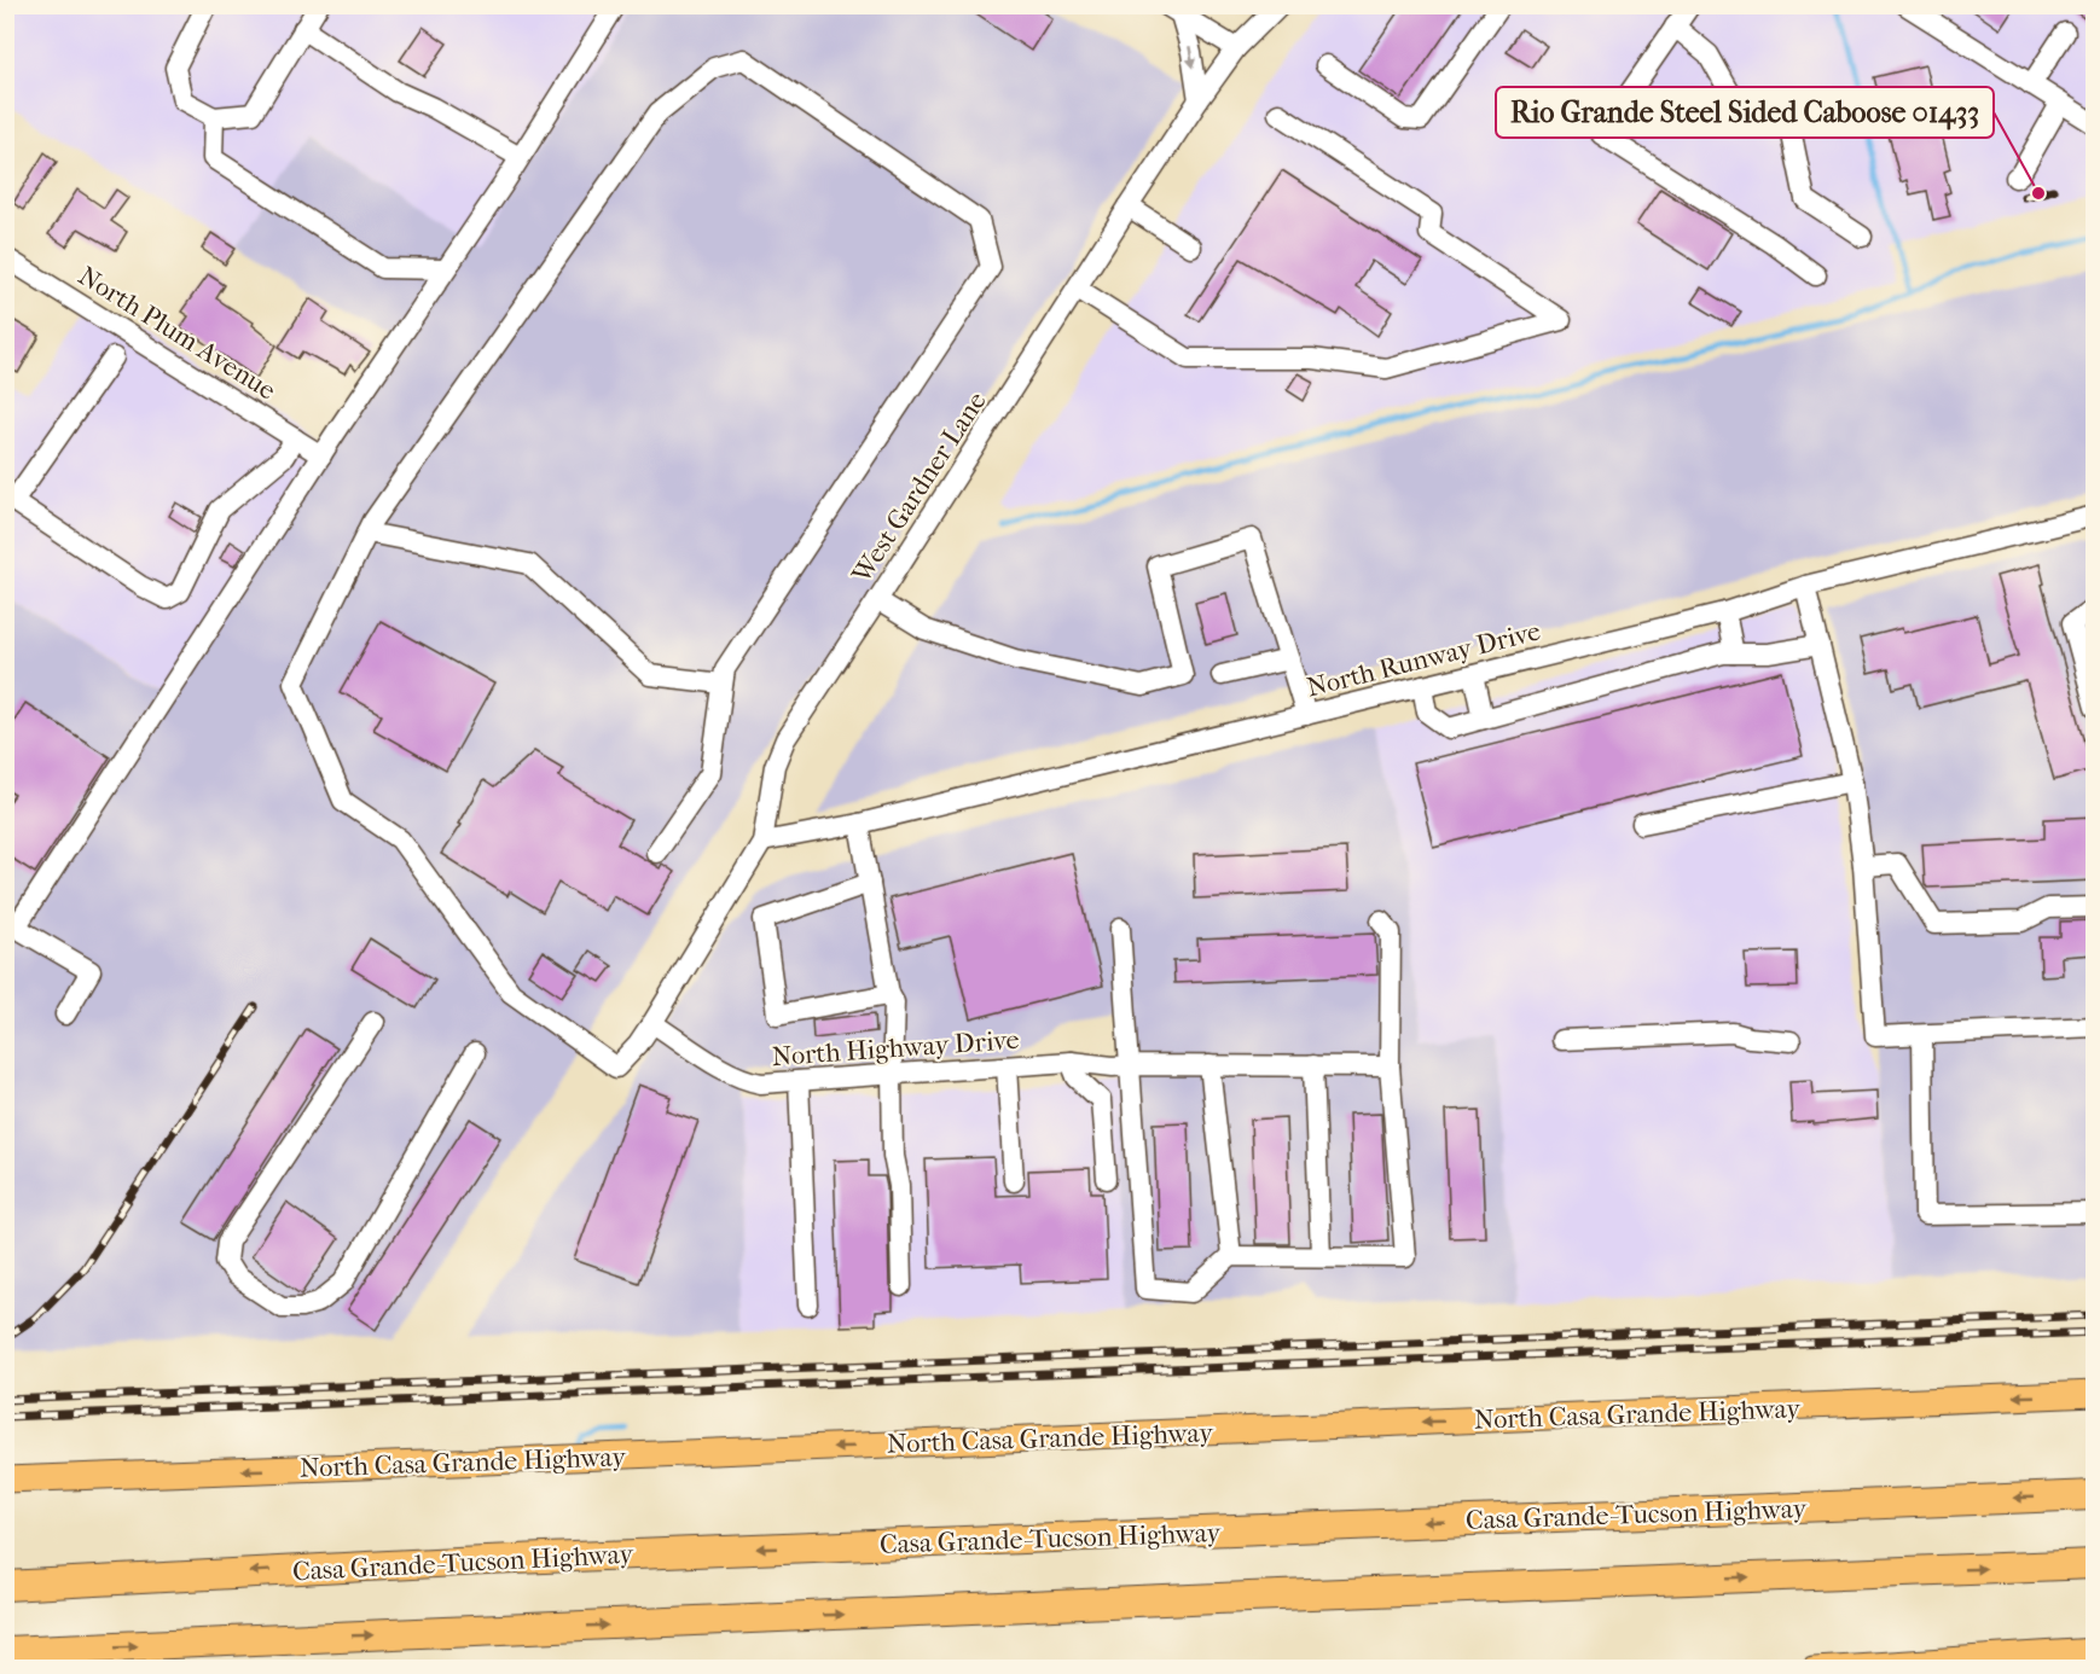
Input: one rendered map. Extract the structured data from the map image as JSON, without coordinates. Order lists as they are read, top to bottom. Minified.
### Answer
{"streets":{"highway":["Casa Grande-Tucson Highway"],"main road":["North Casa Grande Highway"],"street":["North Plum Avenue","West Gardner Lane","North Runway Drive","North Highway Drive"]},"crossings":[["West Gardner Lane","North Runway Drive"],["West Gardner Lane","North Highway Drive"]],"one_way":["North Casa Grande Highway"],"places":["Rio Grande Steel Sided Caboose 01433"]}
